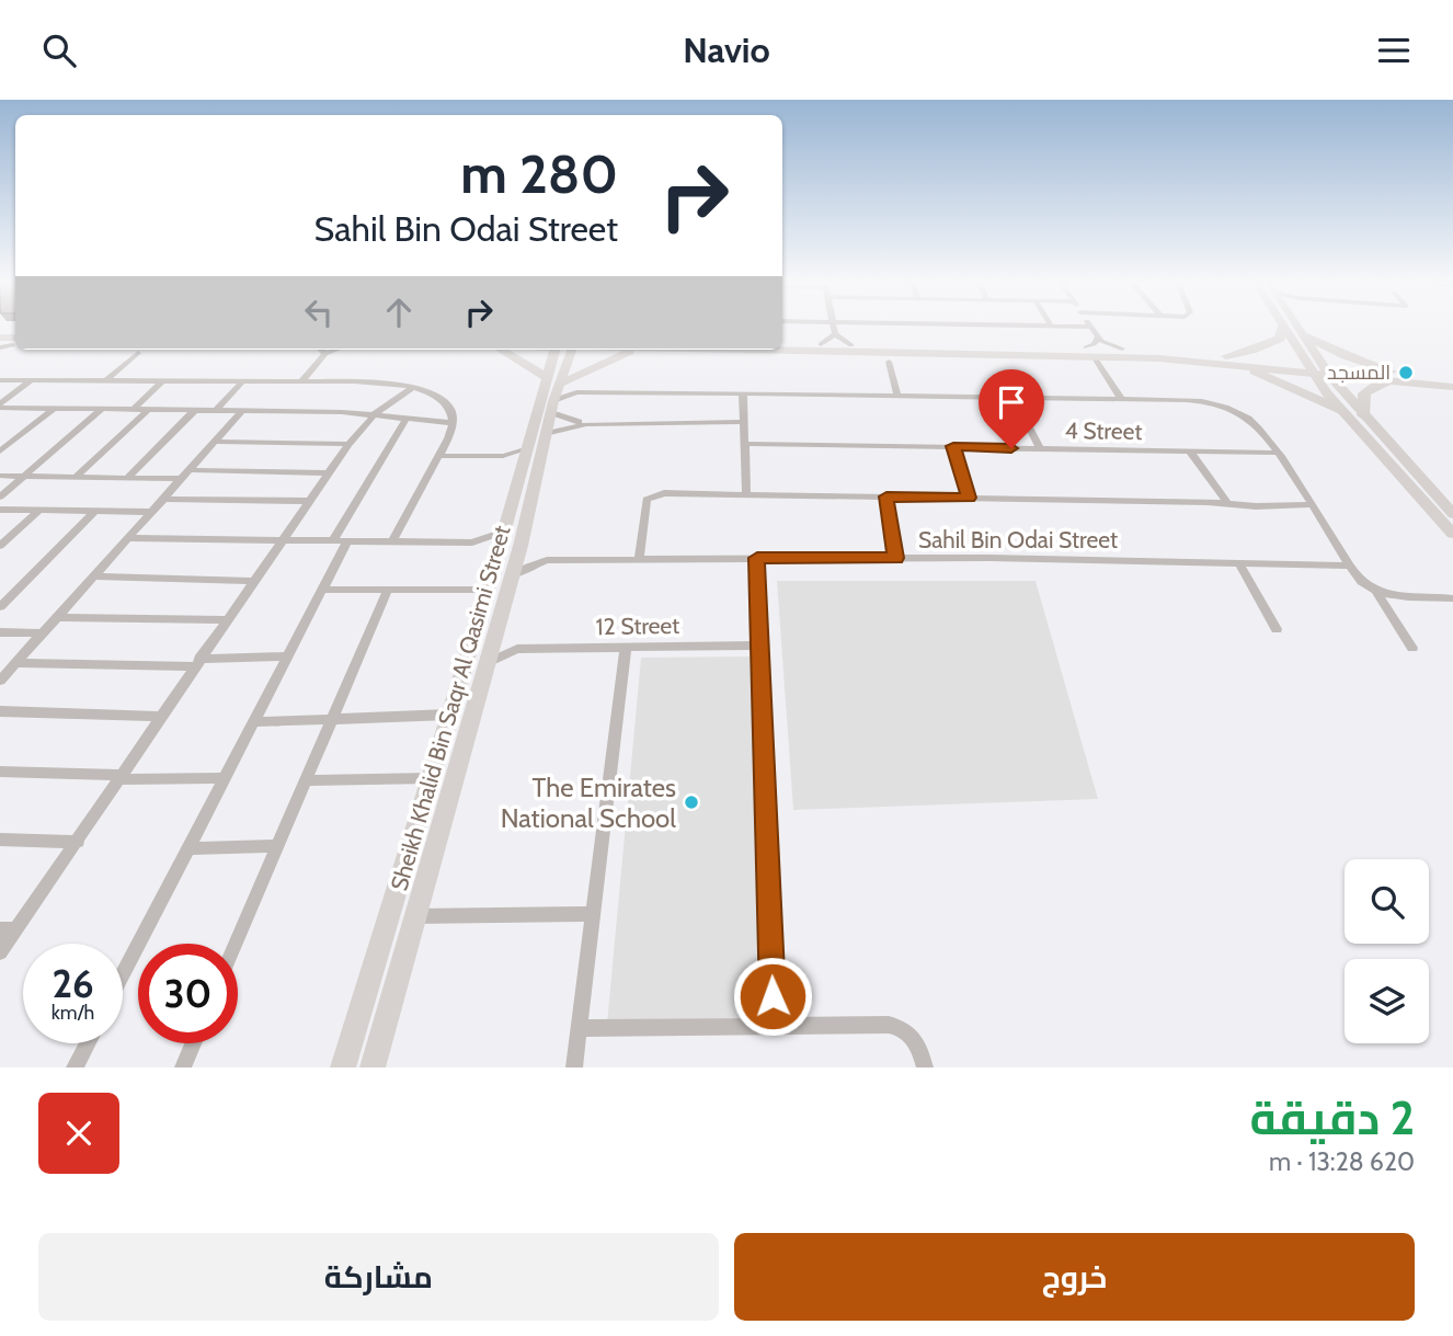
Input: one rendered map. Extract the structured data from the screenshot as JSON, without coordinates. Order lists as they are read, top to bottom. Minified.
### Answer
{"streets":{"main road":["Sheikh Khalid Bin Saqr Al Qasimi Street"],"street":["4 Street","Sahil Bin Odai Street","12 Street"]},"crossings":[["Sahil Bin Odai Street","Sheikh Khalid Bin Saqr Al Qasimi Street"],["12 Street","Sheikh Khalid Bin Saqr Al Qasimi Street"]],"places":["المسجد","The Emirates National School"],"page":{"header":"Navio","turn":["280 m","Sahil Bin Odai Street"],"speed":"26 km/h","limit":"30","heading":["2 دقيقة","620 m · 13:28"],"buttons":["خروج","مشاركة"]}}
